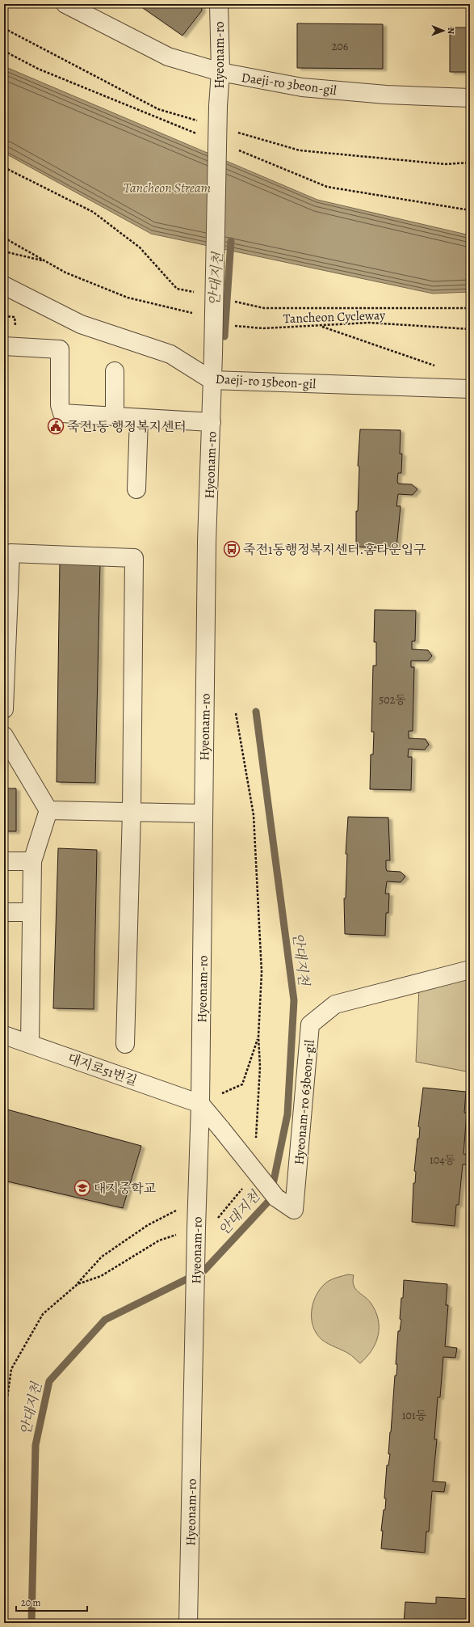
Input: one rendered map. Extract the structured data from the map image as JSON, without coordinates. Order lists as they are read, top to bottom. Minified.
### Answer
{"streets":{"street":["Hyeonam-ro","Daeji-ro 3beon-gil","Daeji-ro 15beon-gil","대지로51번길","Hyeonam-ro 63beon-gil"],"path":["Tancheon Cycleway"]},"crossings":[["Hyeonam-ro","Daeji-ro 3beon-gil"],["Hyeonam-ro","Daeji-ro 15beon-gil"],["Hyeonam-ro","대지로51번길"],["Hyeonam-ro","Hyeonam-ro 63beon-gil"],["대지로51번길","Hyeonam-ro 63beon-gil"]],"water":["Tancheon Stream","안대지천"],"places":{"public building":["죽전1동 행정복지센터"],"bus stop":["죽전1동행정복지센터.홈타운입구"],"school or university":["대지중학교"]},"house_numbers":["206","502동","104동","101동"],"scale_bar":"20 m","north":"right"}
